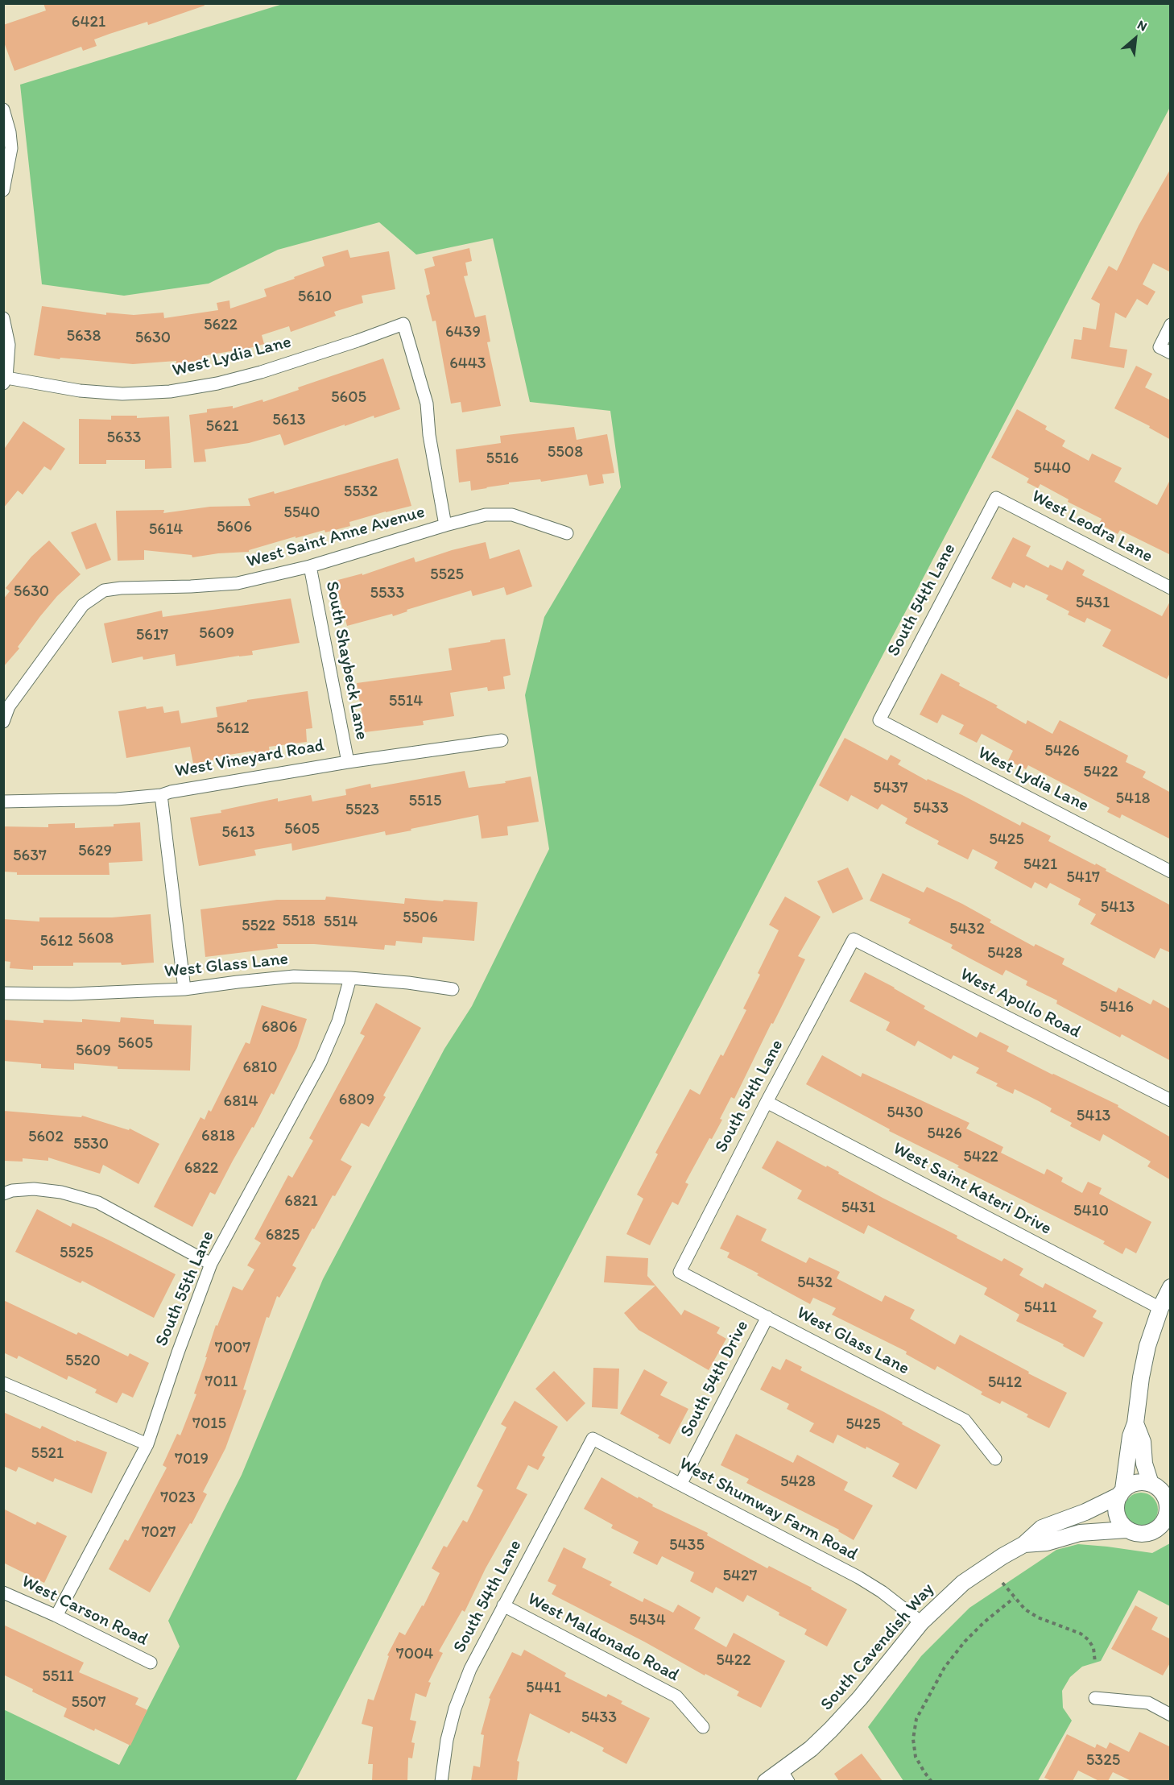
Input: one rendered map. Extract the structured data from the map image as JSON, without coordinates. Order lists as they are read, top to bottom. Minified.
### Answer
{"streets":{"street":["West Lydia Lane","West Leodra Lane","West Saint Anne Avenue","South 54th Lane","South Shaybeck Lane","West Vineyard Road","West Glass Lane","West Apollo Road","West Saint Kateri Drive","South 55th Lane","South 54th Drive","West Shumway Farm Road","West Carson Road","West Maldonado Road","South Cavendish Way"]},"crossings":[["West Lydia Lane","West Saint Anne Avenue"],["West Lydia Lane","South 54th Lane"],["West Leodra Lane","South 54th Lane"],["West Saint Anne Avenue","South Shaybeck Lane"],["South 54th Lane","West Glass Lane"],["South 54th Lane","West Apollo Road"],["South 54th Lane","West Saint Kateri Drive"],["South 54th Lane","West Shumway Farm Road"],["South 54th Lane","West Maldonado Road"],["South Shaybeck Lane","West Vineyard Road"],["West Glass Lane","South 55th Lane"],["West Glass Lane","South 54th Drive"],["South 55th Lane","West Carson Road"],["South 54th Drive","West Shumway Farm Road"],["West Shumway Farm Road","South Cavendish Way"]],"house_numbers":["6421","5610","5622","6439","5638","5630","6443","5605","5613","5621","5633","5508","5516","5440","5532","5540","5606","5614","5525","5630","5533","5431","5609","5617","5514","5612","5426","5422","5437","5418","5515","5433","5523","5605","5613","5425","5629","5637","5421","5417","5413","5506","5518","5514","5522","5432","5608","5612","5428","5416","6806","5605","5609","6810","6809","6814","5430","5413","5426","6818","5602","5530","5422","6822","6821","5431","5410","6825","5525","5432","5411","7007","5520","7011","5412","7015","5425","5521","7019","5428","7023","7027","5435","5427","5434","7004","5422","5511","5441","5507","5433","5325"],"north":"top right"}
